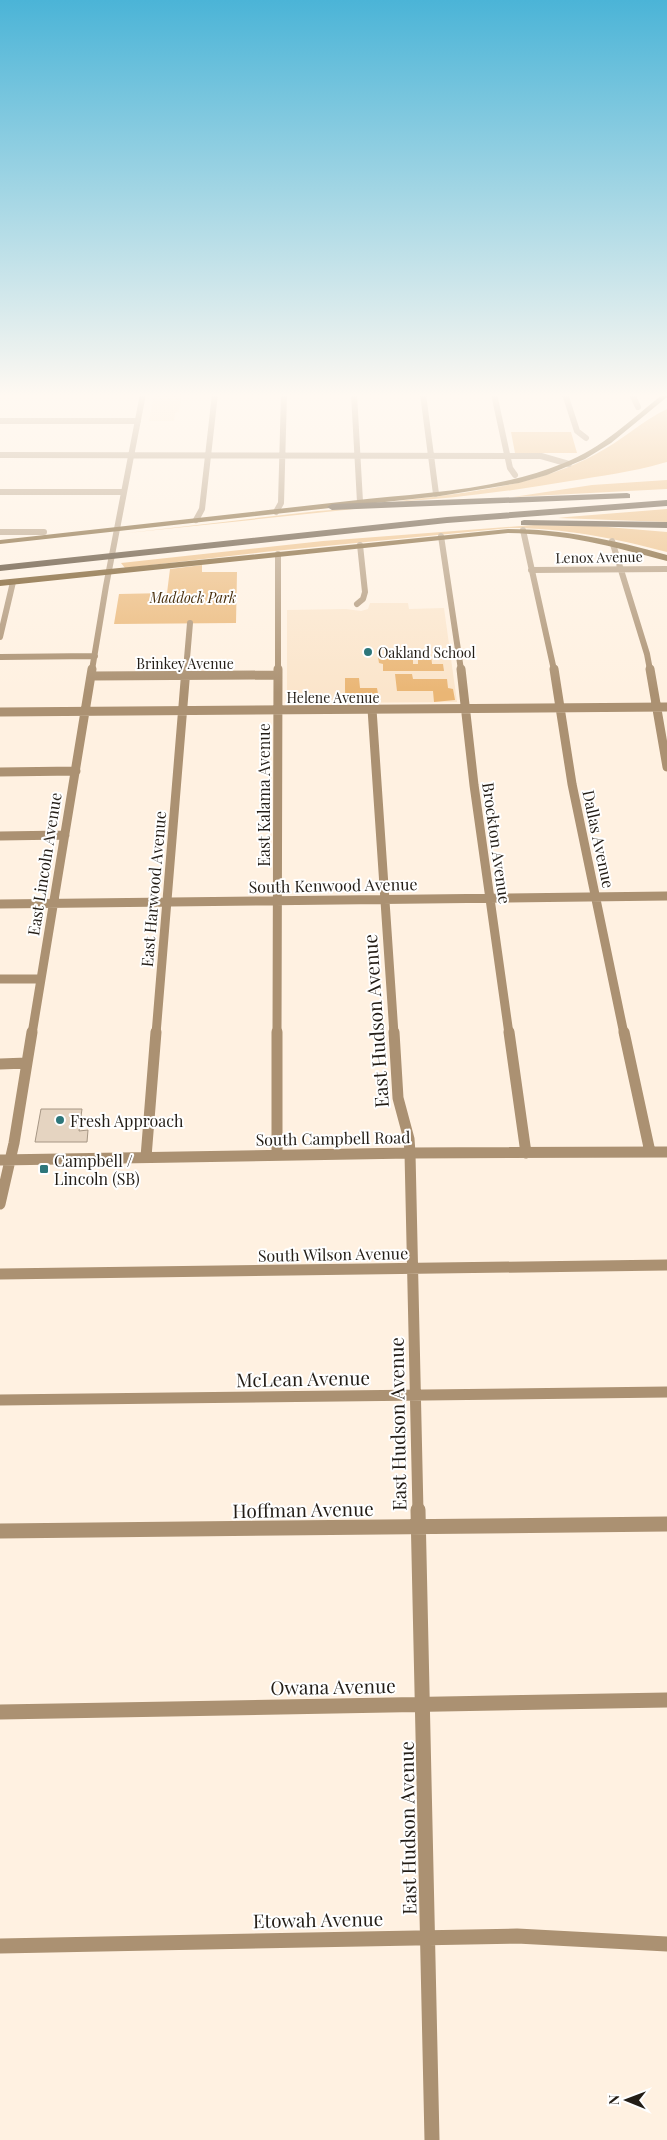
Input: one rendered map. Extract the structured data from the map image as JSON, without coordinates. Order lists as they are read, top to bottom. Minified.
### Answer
{"streets":{"street":["Lenox Avenue","Brinkey Avenue","Helene Avenue","East Kalama Avenue","Dallas Avenue","Brockton Avenue","East Lincoln Avenue","South Kenwood Avenue","East Harwood Avenue","East Hudson Avenue","South Campbell Road","South Wilson Avenue","McLean Avenue","Hoffman Avenue","Owana Avenue","Etowah Avenue"]},"crossings":[["Lenox Avenue","Dallas Avenue"],["Brinkey Avenue","East Kalama Avenue"],["Brinkey Avenue","East Lincoln Avenue"],["Brinkey Avenue","East Harwood Avenue"],["Helene Avenue","East Kalama Avenue"],["Helene Avenue","Dallas Avenue"],["Helene Avenue","Brockton Avenue"],["Helene Avenue","East Lincoln Avenue"],["Helene Avenue","East Harwood Avenue"],["Helene Avenue","East Hudson Avenue"],["East Kalama Avenue","South Kenwood Avenue"],["East Kalama Avenue","South Campbell Road"],["Dallas Avenue","South Kenwood Avenue"],["Dallas Avenue","South Campbell Road"],["Brockton Avenue","South Kenwood Avenue"],["Brockton Avenue","South Campbell Road"],["East Lincoln Avenue","South Kenwood Avenue"],["East Lincoln Avenue","South Campbell Road"],["South Kenwood Avenue","East Harwood Avenue"],["South Kenwood Avenue","East Hudson Avenue"],["East Harwood Avenue","South Campbell Road"],["East Hudson Avenue","South Campbell Road"],["East Hudson Avenue","South Wilson Avenue"],["East Hudson Avenue","McLean Avenue"],["East Hudson Avenue","Hoffman Avenue"],["East Hudson Avenue","Owana Avenue"],["East Hudson Avenue","Etowah Avenue"]],"parks":["Maddock Park"],"places":{"other":["Oakland School","Fresh Approach"],"transit":["Campbell / Lincoln (SB)"]},"north":"left"}
